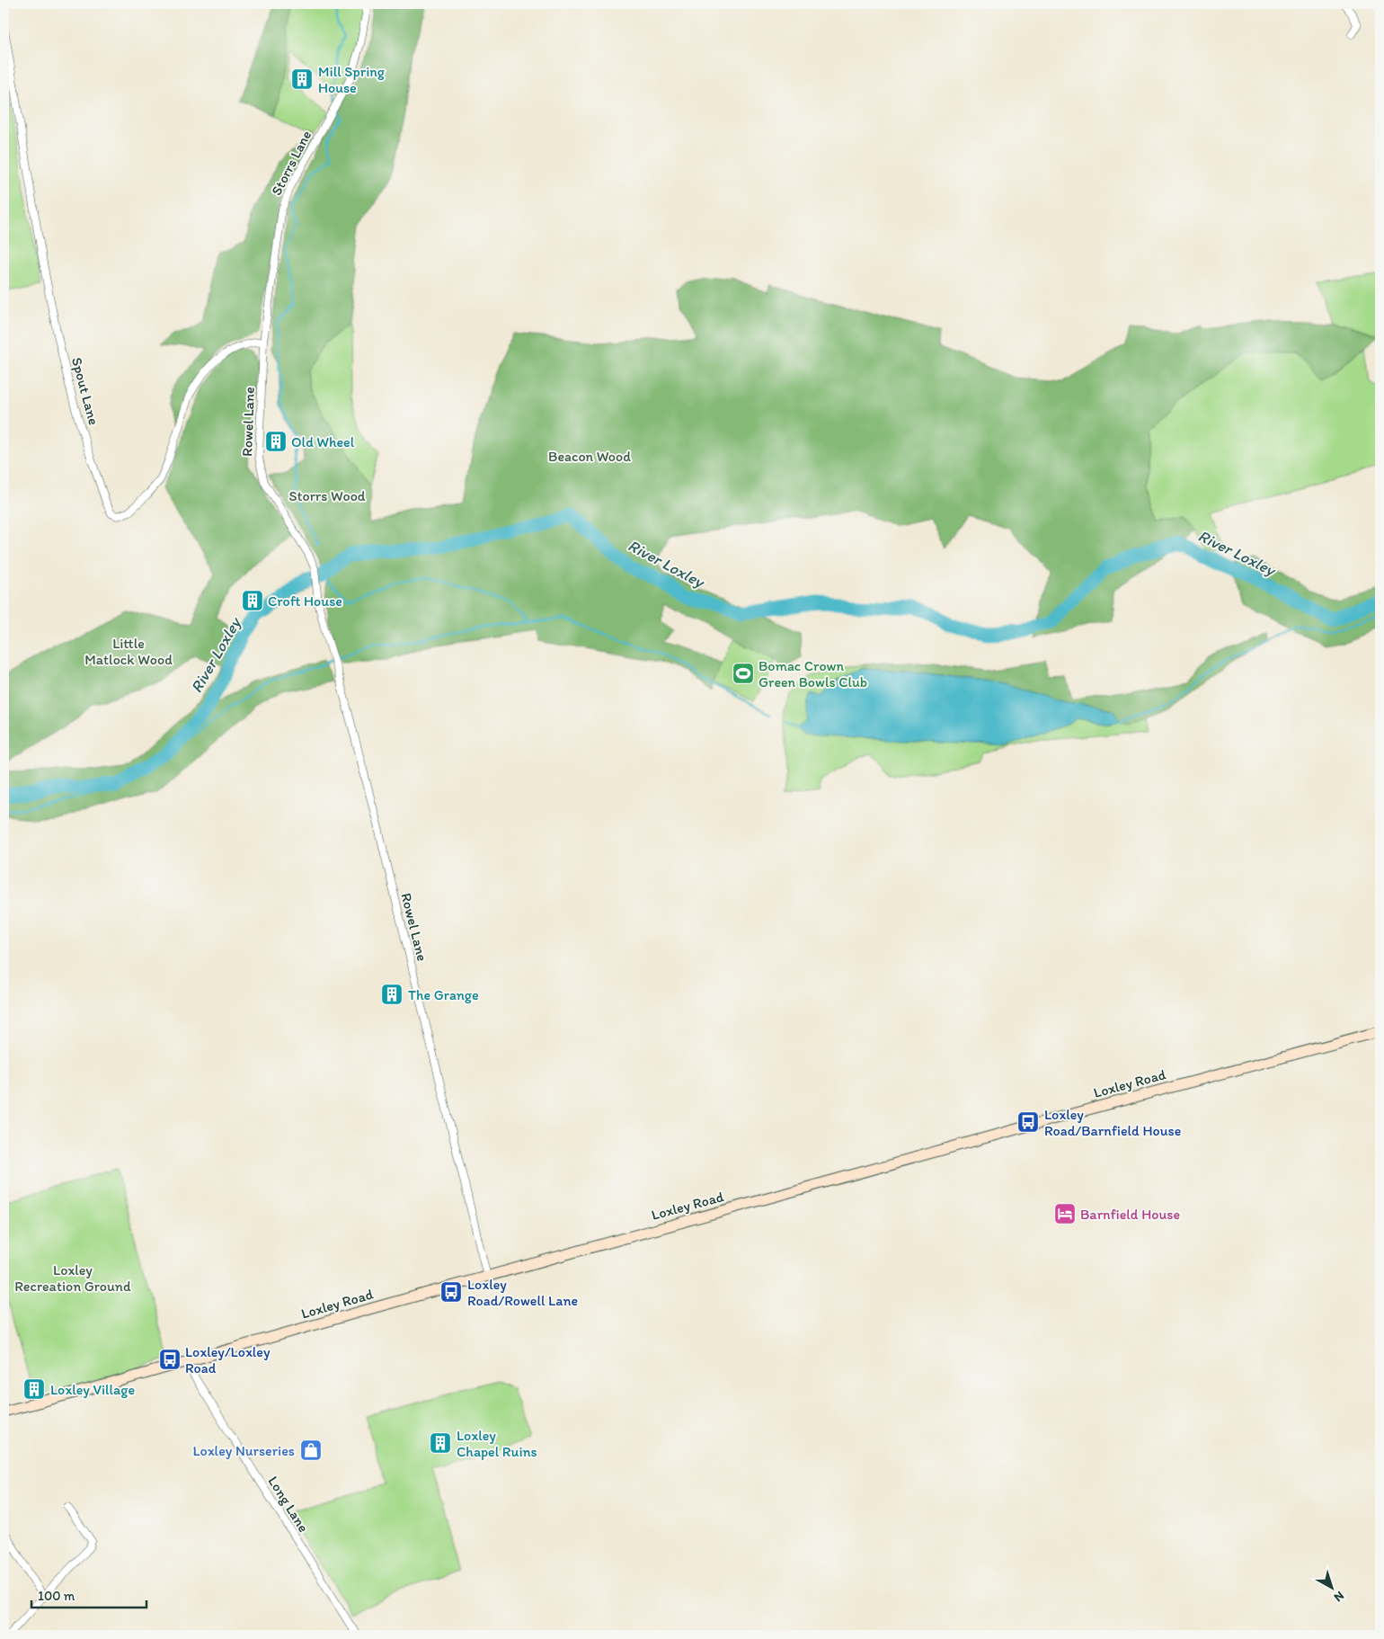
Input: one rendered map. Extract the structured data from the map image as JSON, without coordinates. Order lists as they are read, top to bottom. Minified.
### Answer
{"streets":{"main road":["Loxley Road"],"street":["Storrs Lane","Spout Lane","Rowel Lane","Long Lane"]},"crossings":[["Storrs Lane","Spout Lane"],["Storrs Lane","Rowel Lane"],["Spout Lane","Rowel Lane"],["Rowel Lane","Loxley Road"],["Loxley Road","Long Lane"]],"water":["River Loxley"],"parks":["Beacon Wood","Storrs Wood","Little Matlock Wood","Loxley Recreation Ground"],"places":{"building":["Mill Spring House","Old Wheel","Croft House","The Grange","Loxley Village","Loxley Chapel Ruins"],"sports":["Bomac Crown Green Bowls Club"],"bus stop":["Loxley Road/Barnfield House","Loxley Road/Rowell Lane","Loxley/Loxley Road"],"hotel":["Barnfield House"],"shop":["Loxley Nurseries"]},"scale_bar":"100 m","north":"bottom right"}
